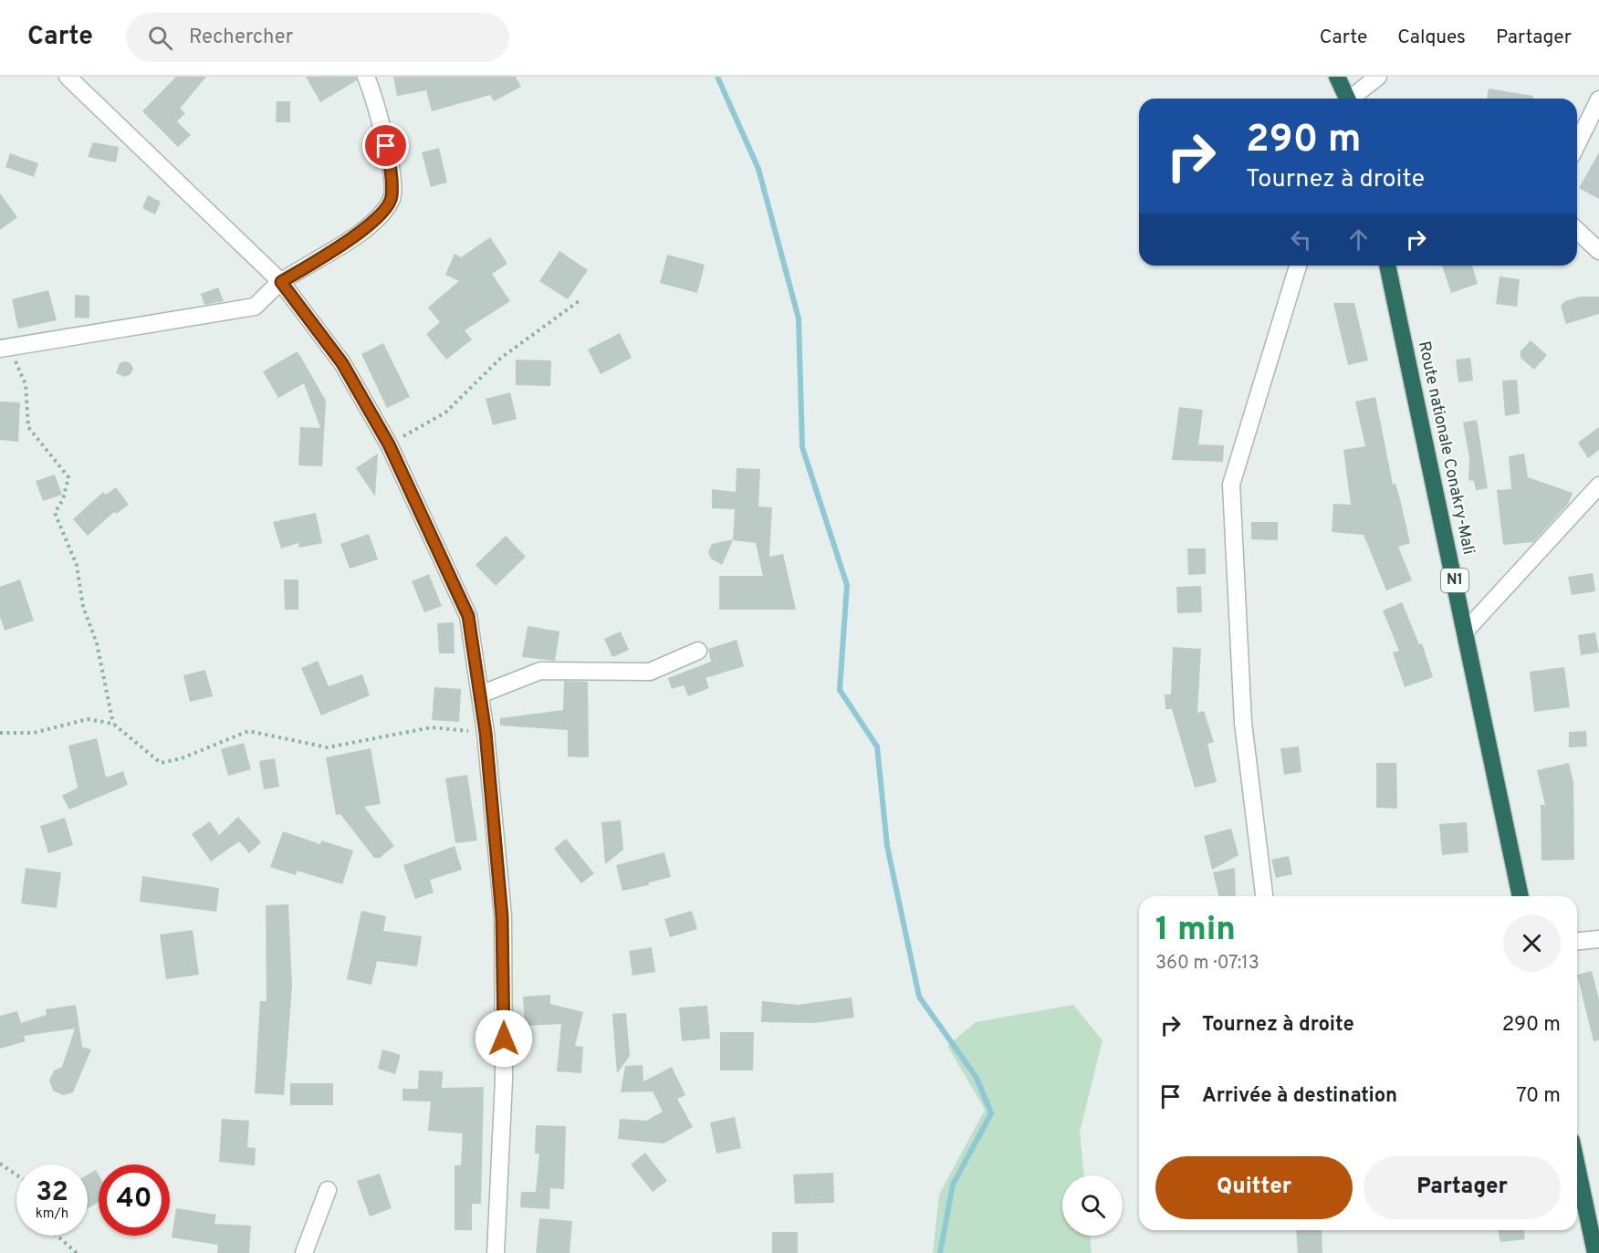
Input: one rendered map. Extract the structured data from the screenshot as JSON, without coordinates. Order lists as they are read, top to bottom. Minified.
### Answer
{"streets":{"highway":["Route nationale Conakry-Mali","N1"]},"page":{"header":"Carte","search":"Rechercher","nav":["Carte","Calques","Partager"],"turn":["290 m","Tournez à droite"],"heading":["1 min","360 m · 07:13"],"list":[{"name":"Tournez à droite","value":"290 m"},{"name":"Arrivée à destination","value":"70 m"}],"buttons":["Quitter","Partager"],"speed":"32 km/h","limit":"40"}}
